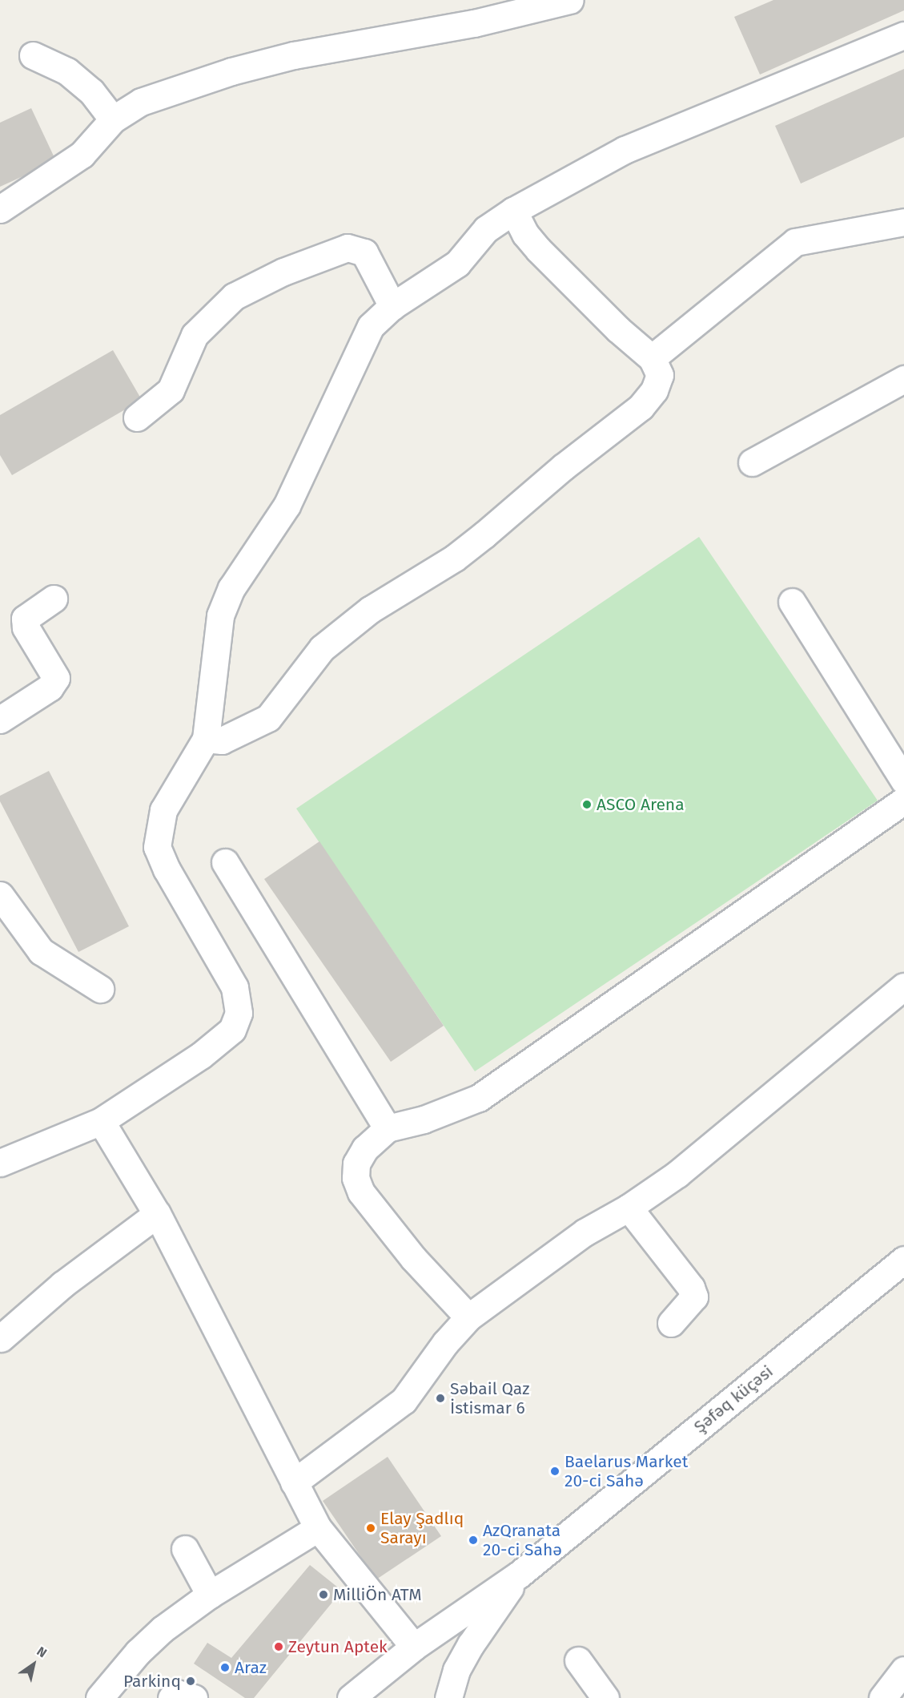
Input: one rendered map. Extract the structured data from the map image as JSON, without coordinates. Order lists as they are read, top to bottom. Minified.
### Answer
{"streets":{"street":["Şəfəq küçəsi"]},"places":["ASCO Arena","Səbail Qaz İstismar 6","Baelarus Market 20-ci Sahə","Elay Şadlıq Sarayı","AzQranata 20-ci Sahə","MilliÖn ATM","Zeytun Aptek","Araz","Parkinq"],"north":"top right"}
